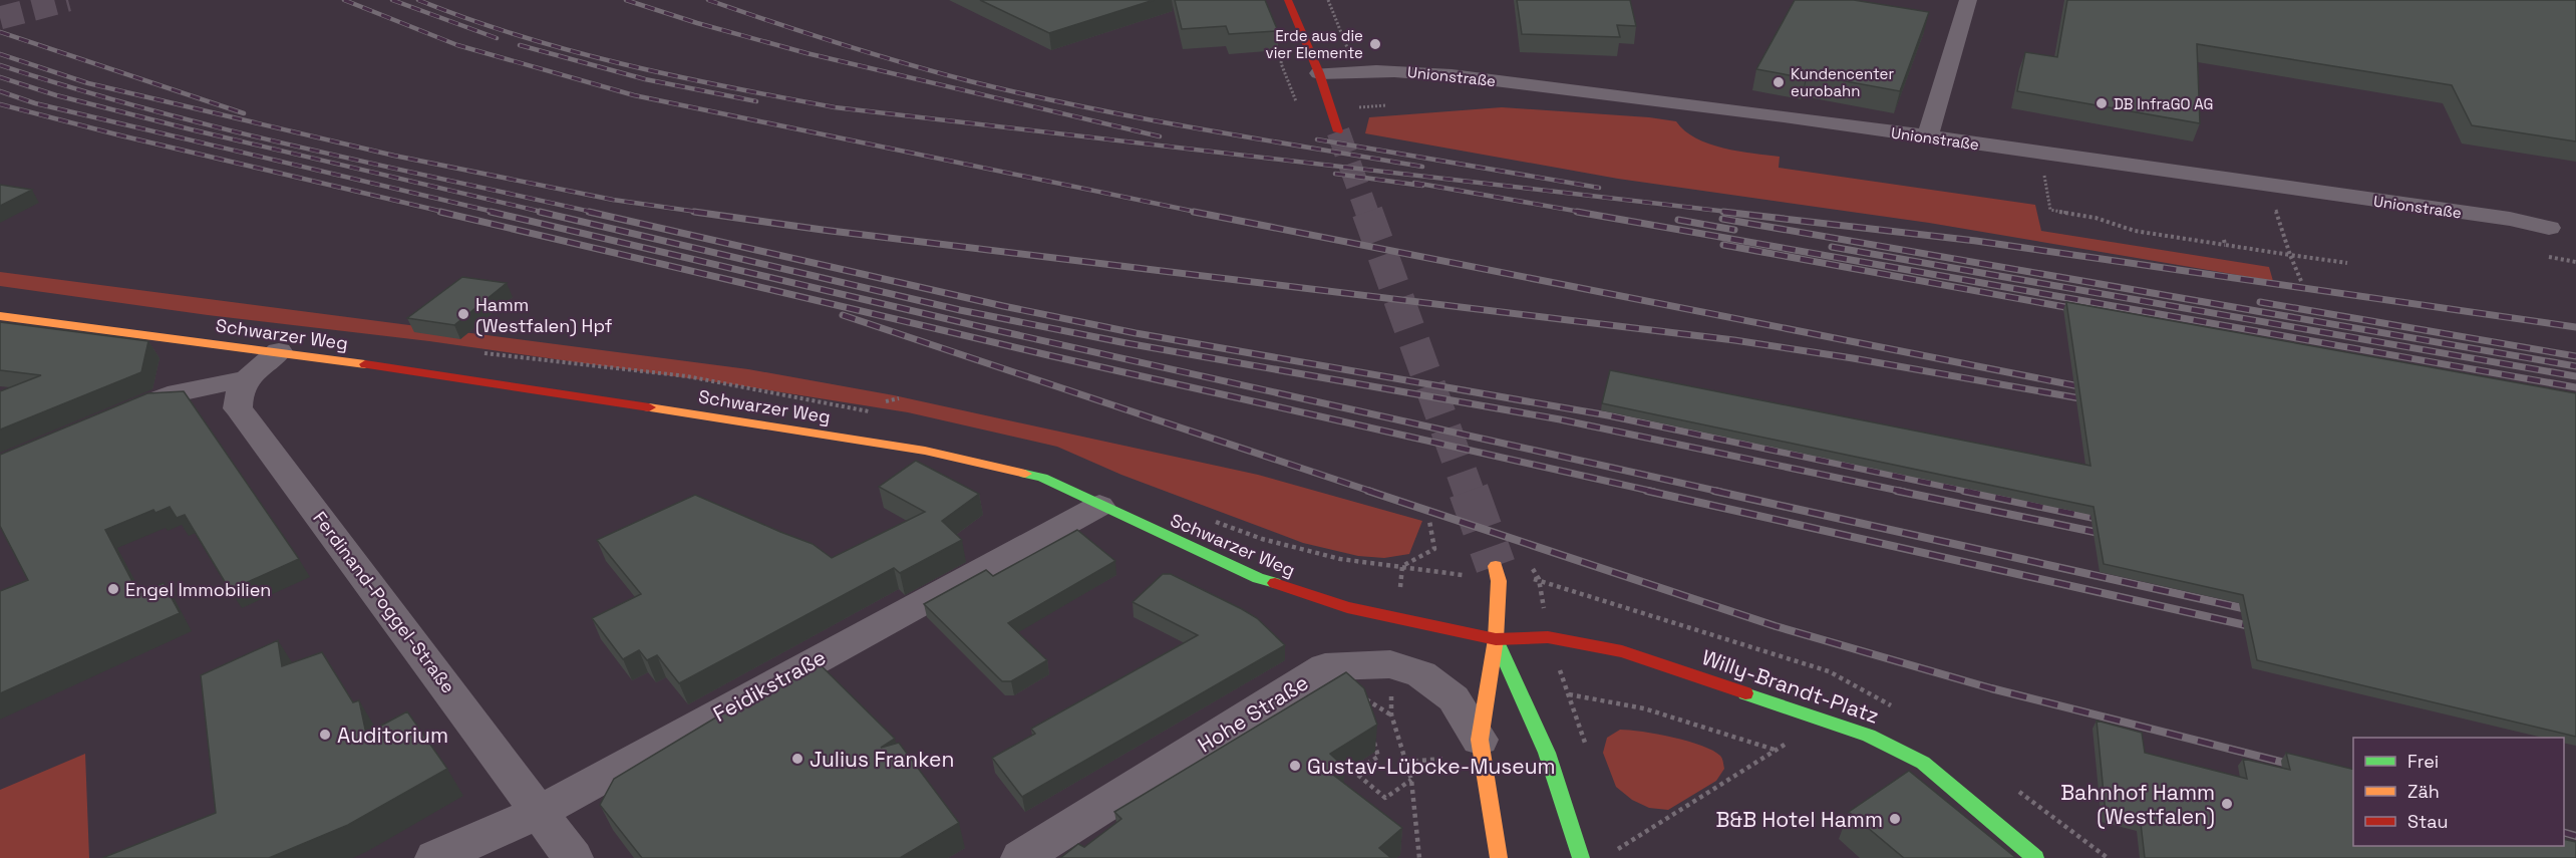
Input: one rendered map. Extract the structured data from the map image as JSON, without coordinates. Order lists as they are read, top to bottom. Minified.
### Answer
{"streets":{"street":["Unionstraße","Schwarzer Weg","Ferdinand-Poggel-Straße","Feidikstraße","Willy-Brandt-Platz","Hohe Straße"]},"crossings":[["Schwarzer Weg","Feidikstraße"],["Schwarzer Weg","Willy-Brandt-Platz"],["Ferdinand-Poggel-Straße","Feidikstraße"]],"places":["Erde aus die vier Elemente","Kundencenter eurobahn","DB InfraGO AG","Hamm (Westfalen) Hpf","Engel Immobilien","Auditorium","Julius Franken","Gustav-Lübcke-Museum","Bahnhof Hamm (Westfalen)","B&B Hotel Hamm"],"legend":["Frei","Zäh","Stau"]}
